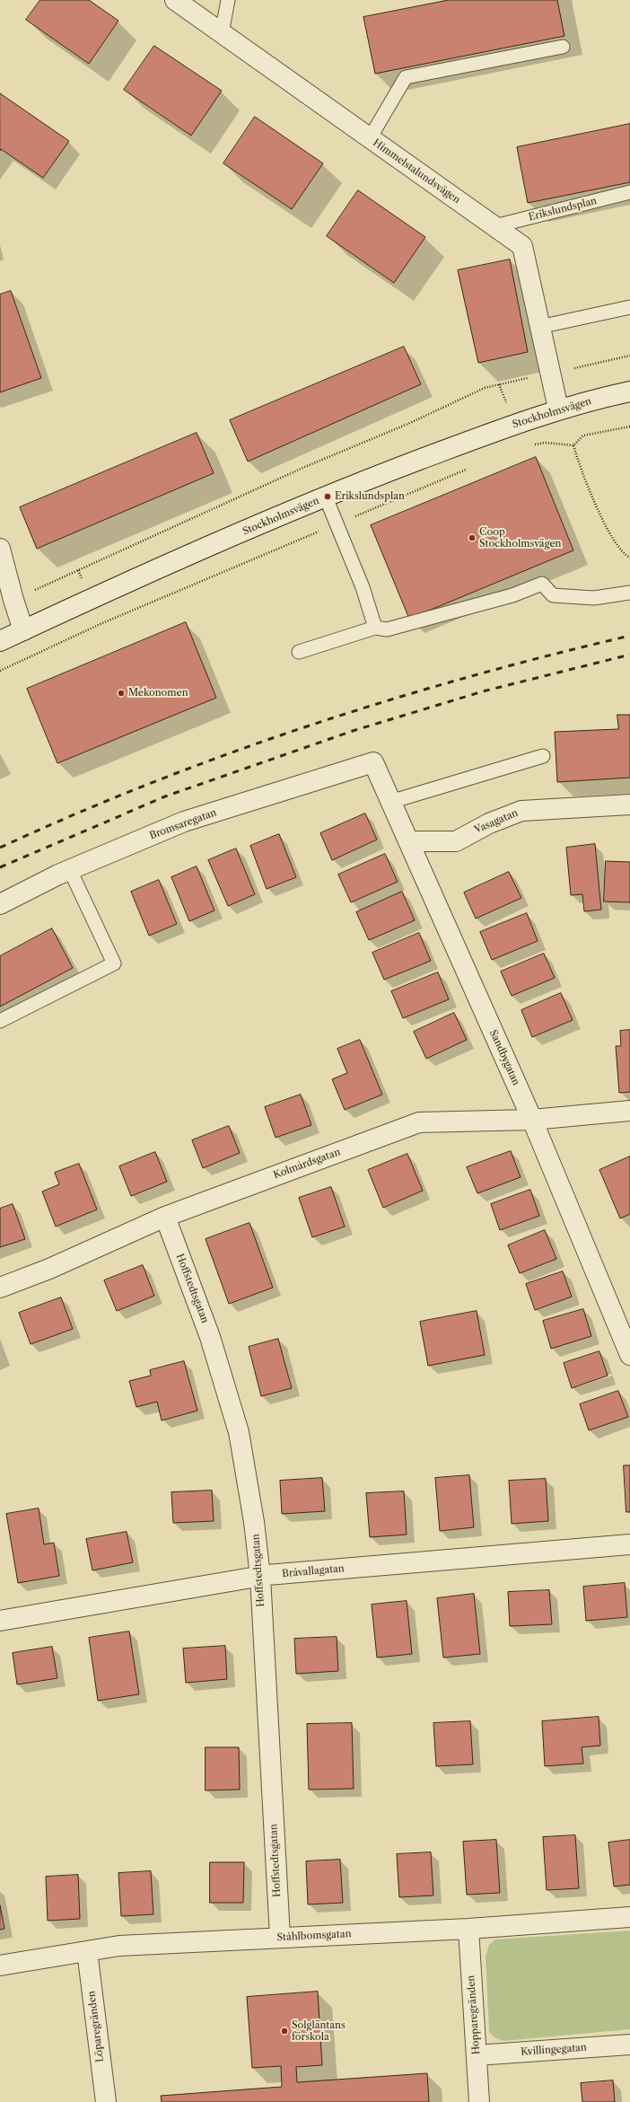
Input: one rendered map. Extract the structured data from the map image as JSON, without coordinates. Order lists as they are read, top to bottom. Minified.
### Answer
{"streets":{"street":["Himmelstalundsvägen","Stockholmsvägen","Vasagatan","Bromsaregatan","Sandbygatan","Kolmårdsgatan","Hoffstedtsgatan","Bråvallagatan","Ståhlbomsgatan","Hopparegränden","Löparegränden","Kvillingegatan"],"lane":["Erikslundsplan"]},"crossings":[["Himmelstalundsvägen","Erikslundsplan"],["Himmelstalundsvägen","Stockholmsvägen"],["Vasagatan","Sandbygatan"],["Bromsaregatan","Sandbygatan"],["Sandbygatan","Kolmårdsgatan"],["Kolmårdsgatan","Hoffstedtsgatan"],["Hoffstedtsgatan","Bråvallagatan"],["Hoffstedtsgatan","Ståhlbomsgatan"],["Ståhlbomsgatan","Hopparegränden"],["Ståhlbomsgatan","Löparegränden"],["Hopparegränden","Kvillingegatan"]],"places":["Erikslundsplan","Coop Stockholmsvägen","Mekonomen","Solgläntans förskola"]}
